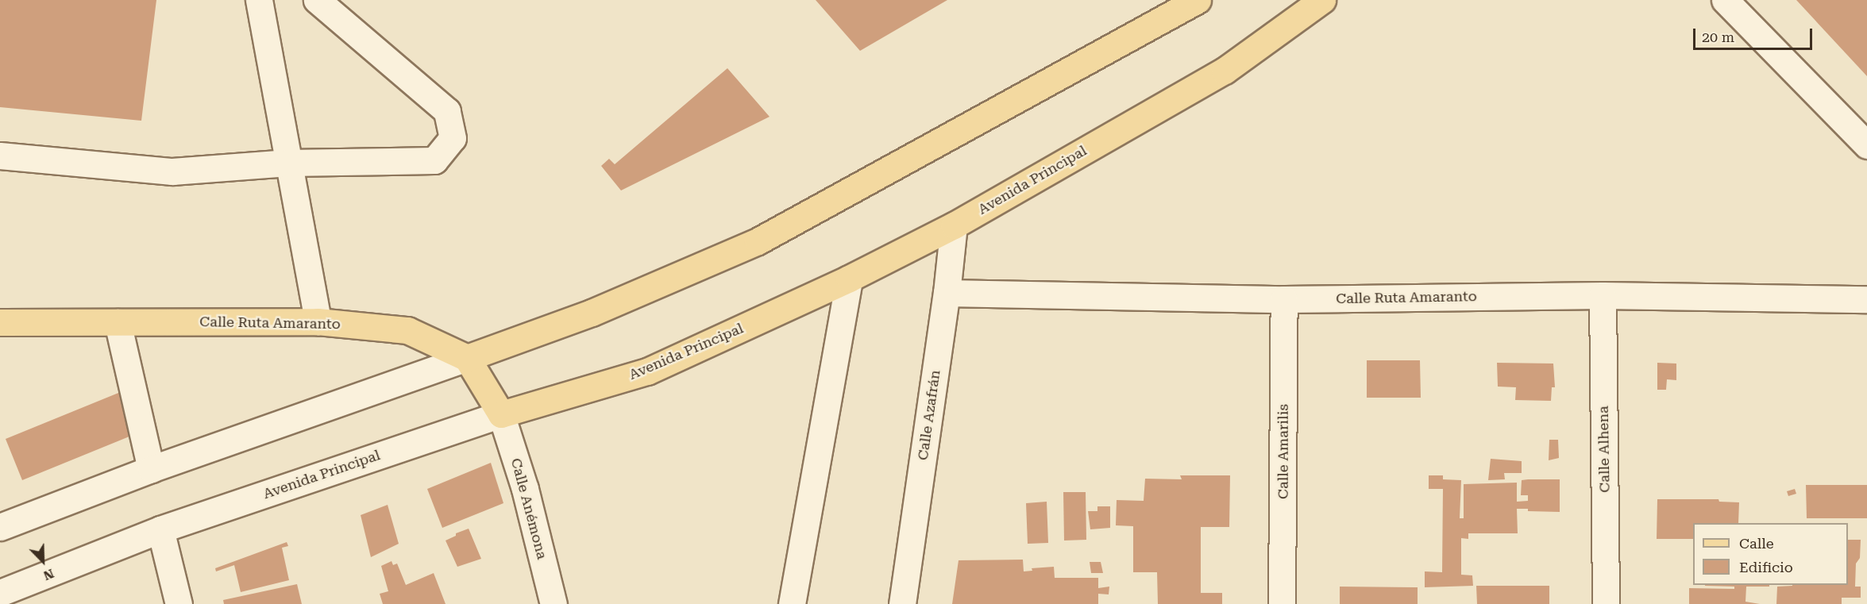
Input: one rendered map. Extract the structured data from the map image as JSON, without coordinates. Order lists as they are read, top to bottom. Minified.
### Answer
{"streets":{"main road":["Avenida Principal","Calle Ruta Amaranto"],"street":["Calle Azafrán","Calle Alhena","Calle Amarilis","Calle Anémona"]},"crossings":[["Avenida Principal","Calle Azafrán"],["Avenida Principal","Calle Anémona"],["Calle Ruta Amaranto","Calle Azafrán"],["Calle Ruta Amaranto","Calle Alhena"],["Calle Ruta Amaranto","Calle Amarilis"]],"legend":["Calle","Edificio"],"scale_bar":"20 m","north":"bottom right"}
